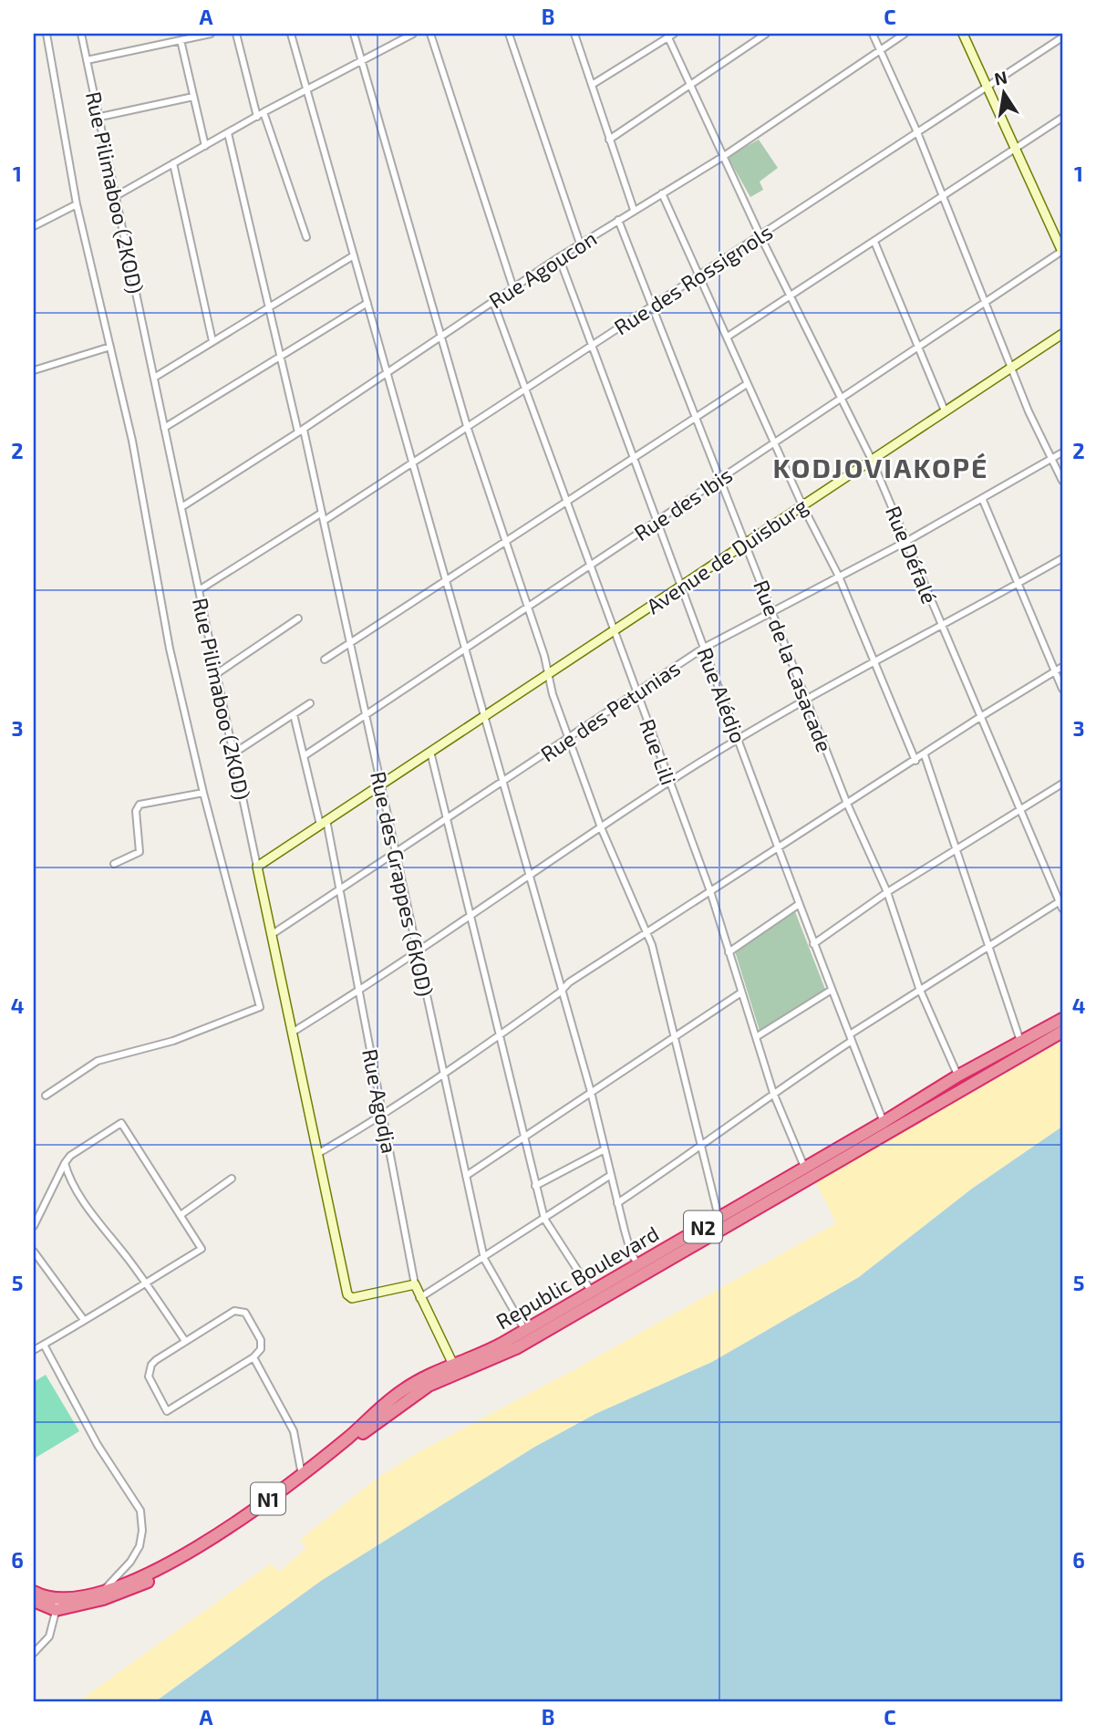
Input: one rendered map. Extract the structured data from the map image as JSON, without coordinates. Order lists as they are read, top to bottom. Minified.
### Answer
{"streets":{"highway":["N2","Republic Boulevard","N1"],"street":["Rue Pilimaboo (2KOD)","Rue Agoucon","Rue des Rossignols","Rue des Ibis","Rue Défalé","Avenue de Duisburg","Rue de la Casacade","Rue Alédjo","Rue des Petunias","Rue Lili","Rue des Grappes (6KOD)","Rue Agodja"]},"crossings":[["Rue Pilimaboo (2KOD)","Rue Agoucon"],["Rue Pilimaboo (2KOD)","Avenue de Duisburg"],["Rue Pilimaboo (2KOD)","Rue des Petunias"],["Rue Pilimaboo (2KOD)","Rue Agodja"],["Rue Agoucon","Rue Défalé"],["Rue Agoucon","Rue de la Casacade"],["Rue Agoucon","Rue Alédjo"],["Rue Agoucon","Rue Lili"],["Rue Agoucon","Rue des Grappes (6KOD)"],["Rue des Rossignols","Rue Défalé"],["Rue des Rossignols","Rue de la Casacade"],["Rue des Rossignols","Rue Alédjo"],["Rue des Rossignols","Rue Lili"],["Rue des Rossignols","Rue des Grappes (6KOD)"],["Rue des Ibis","Rue Défalé"],["Rue des Ibis","Rue de la Casacade"],["Rue des Ibis","Rue Alédjo"],["Rue des Ibis","Rue Lili"],["Rue des Ibis","Rue des Grappes (6KOD)"],["Rue des Ibis","Rue Agodja"],["Rue Défalé","Avenue de Duisburg"],["Rue Défalé","Rue des Petunias"],["Avenue de Duisburg","Rue de la Casacade"],["Avenue de Duisburg","Rue Alédjo"],["Avenue de Duisburg","Rue Lili"],["Avenue de Duisburg","Rue des Grappes (6KOD)"],["Avenue de Duisburg","Rue Agodja"],["Rue de la Casacade","Rue des Petunias"],["Rue de la Casacade","Republic Boulevard"],["Rue Alédjo","Rue des Petunias"],["Rue Alédjo","Republic Boulevard"],["Rue des Petunias","Rue Lili"],["Rue des Petunias","Rue des Grappes (6KOD)"],["Rue des Petunias","Rue Agodja"],["Rue Lili","Republic Boulevard"],["Rue des Grappes (6KOD)","Republic Boulevard"],["Rue Agodja","Republic Boulevard"],["Republic Boulevard","N1"]],"districts":["KODJOVIAKOPÉ"],"north":"top","grid":{"columns":["A","B","C"],"rows":["1","2","3","4","5","6"]}}
